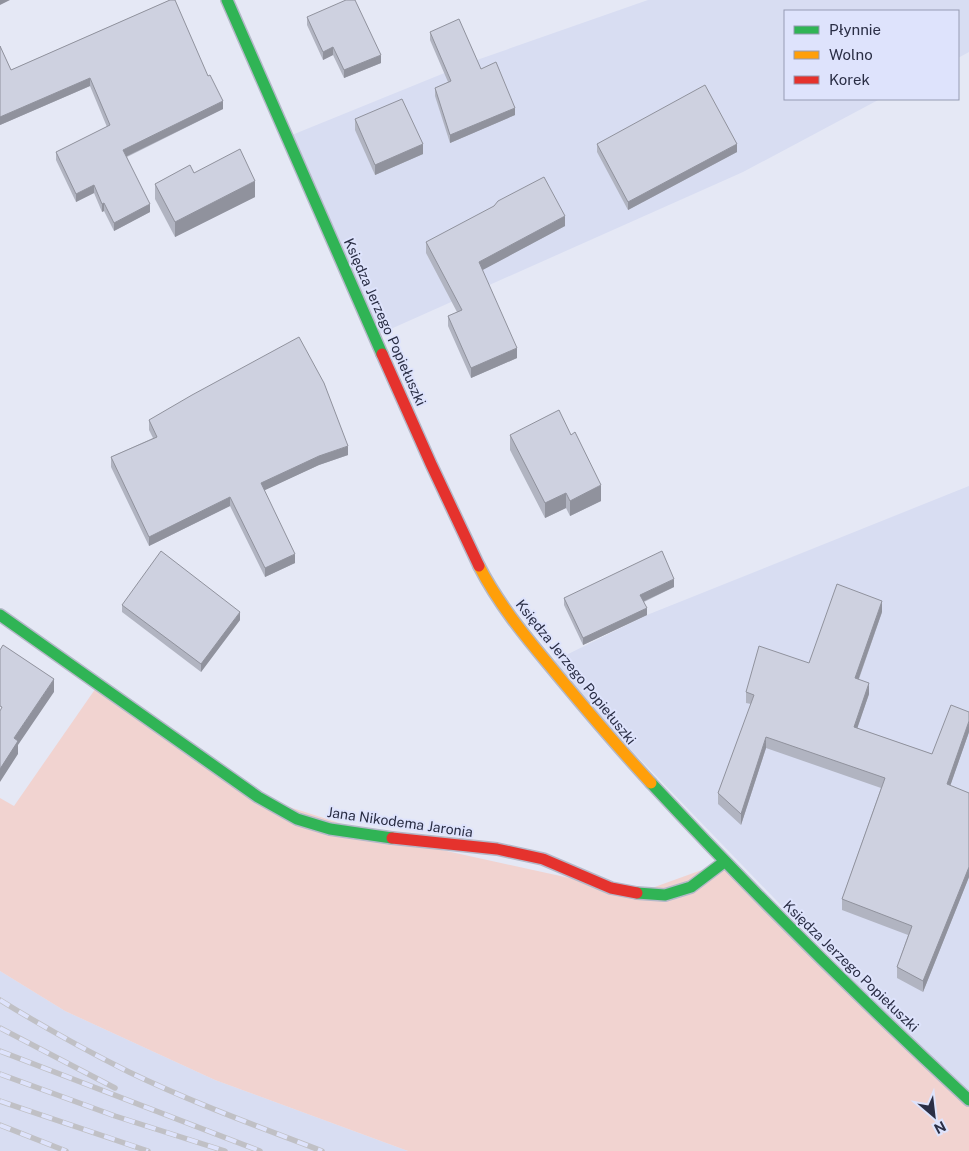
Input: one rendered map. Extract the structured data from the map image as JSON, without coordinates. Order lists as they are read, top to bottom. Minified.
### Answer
{"streets":{"main road":["Księdza Jerzego Popiełuszki","Jana Nikodema Jaronia"]},"crossings":[["Księdza Jerzego Popiełuszki","Jana Nikodema Jaronia"]],"legend":["Płynnie","Wolno","Korek"],"north":"bottom right"}
